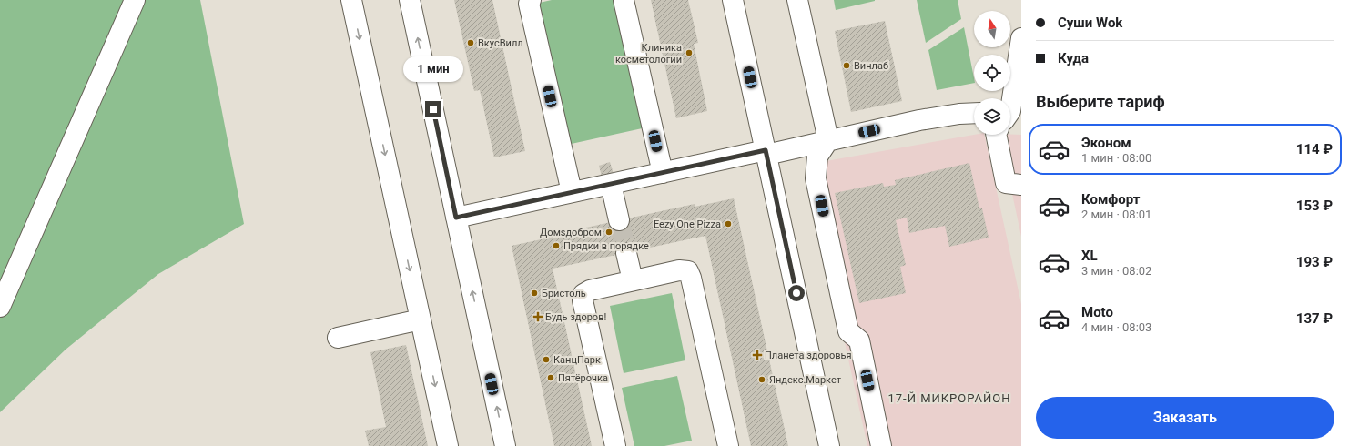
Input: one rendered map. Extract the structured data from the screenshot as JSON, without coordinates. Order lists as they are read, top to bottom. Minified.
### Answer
{"districts":["17-Й МИКРОРАЙОН"],"places":{"other":["ВкусВилл","Клиника косметологии","Винлаб","Eezy One Pizza","Домsдобром","Прядки в порядке","Бристоль","КанцПарк","Пятёрочка","Яндекс.Маркет"],"health":["Будь здоров!","Планета здоровья"]},"north":"top","page":{"banner":["Суши Wok","Куда"],"bubble":"1 мин","heading":"Выберите тариф","list":[{"name":"Эконом","note":"1 мин · 08:00","value":"114 ₽"},{"name":"Комфорт","note":"2 мин · 08:01","value":"153 ₽"},{"name":"XL","note":"3 мин · 08:02","value":"193 ₽"},{"name":"Moto","note":"4 мин · 08:03","value":"137 ₽"}],"buttons":"Заказать"}}
